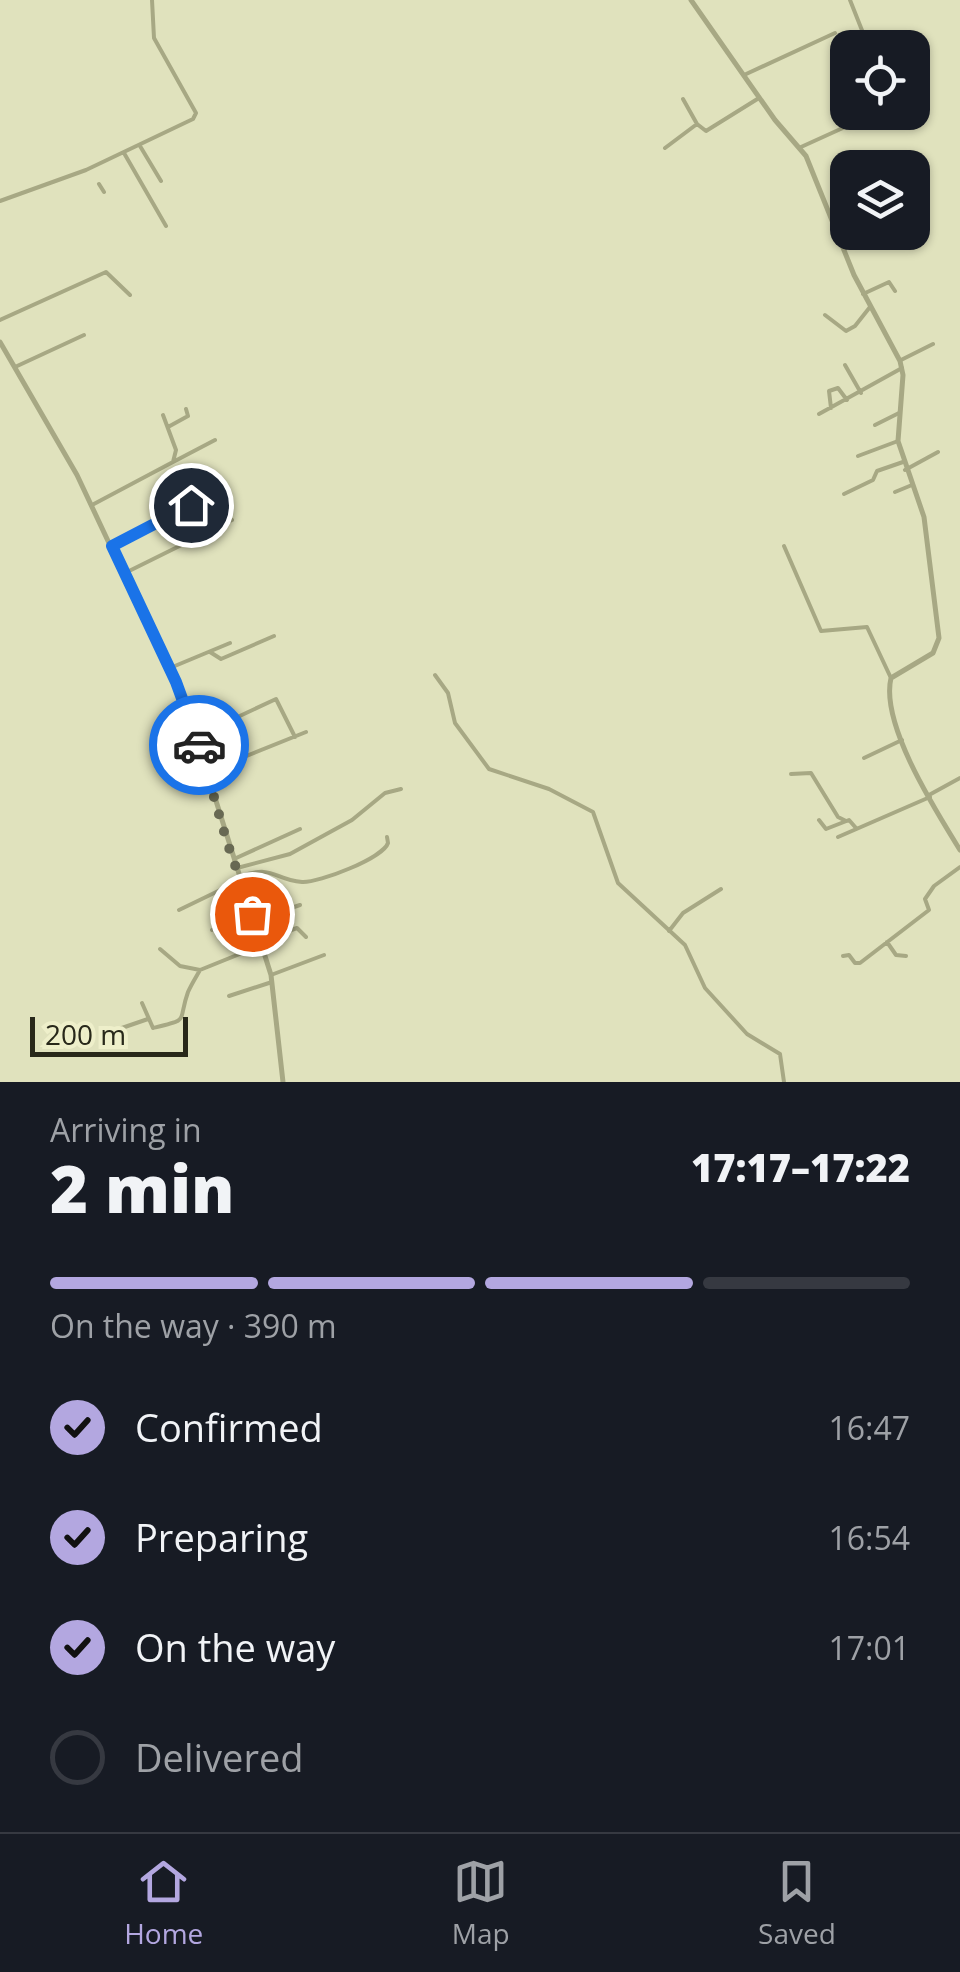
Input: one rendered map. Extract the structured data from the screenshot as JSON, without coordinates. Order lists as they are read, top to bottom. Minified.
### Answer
{"scale_bar":"200 m","page":{"scale":"200 m","heading":["2 min","Arriving in","17:17–17:22"],"bar":"On the way · 390 m","list":[["Confirmed","16:47"],["Preparing","16:54"],["On the way","17:01"],"Delivered"],"tabs":["Home","Map","Saved"]}}
